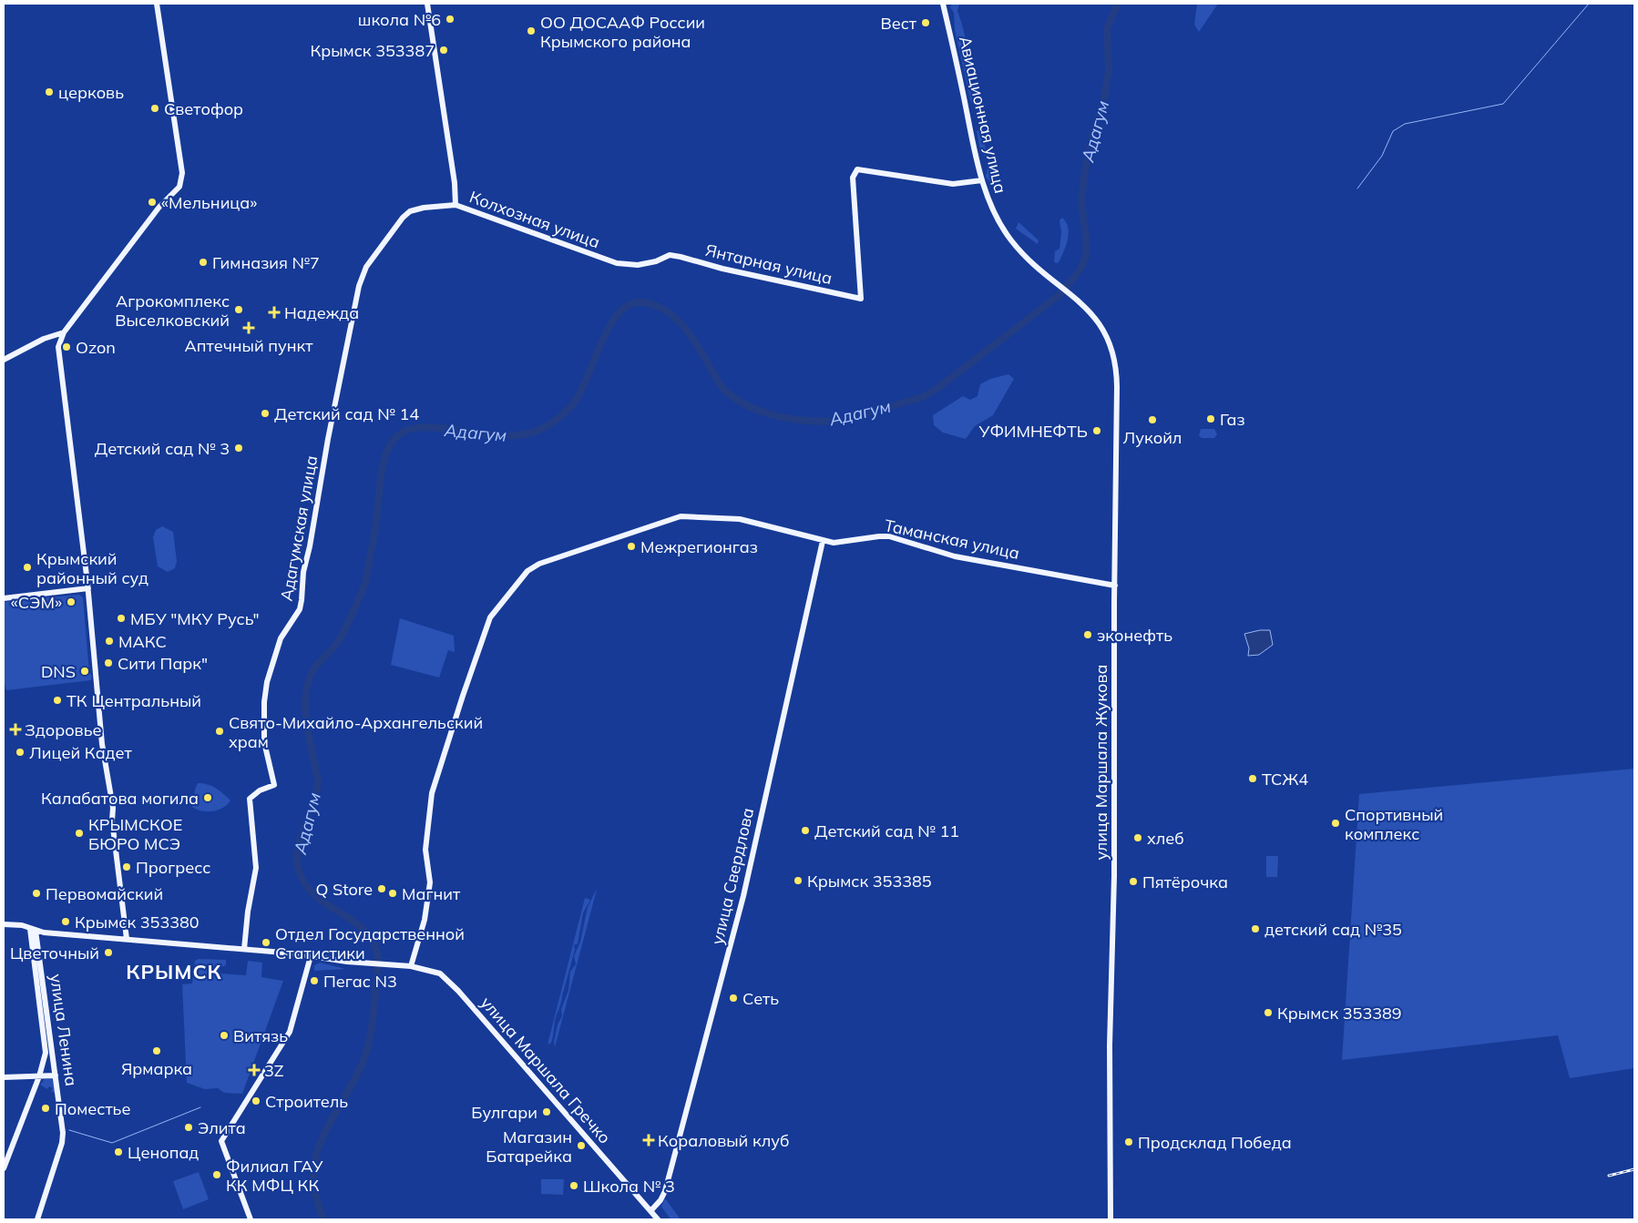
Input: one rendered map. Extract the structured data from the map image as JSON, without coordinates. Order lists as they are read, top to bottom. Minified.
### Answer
{"streets":{"main road":["Авиационная улица","Колхозная улица","Янтарная улица","Адагумская улица","Таманская улица","улица Маршала Жукова","улица Свердлова","улица Ленина","улица Маршала Гречко"]},"crossings":[["Авиационная улица","Янтарная улица"],["Авиационная улица","улица Маршала Жукова"],["Колхозная улица","Янтарная улица"],["Колхозная улица","Адагумская улица"],["Адагумская улица","улица Маршала Гречко"],["Таманская улица","улица Маршала Жукова"],["Таманская улица","улица Свердлова"],["Таманская улица","улица Маршала Гречко"],["улица Свердлова","улица Маршала Гречко"],["улица Ленина","улица Маршала Гречко"]],"districts":["КРЫМСК"],"water":["Адагум"],"places":{"other":["школа №6","Вест","ОО ДОСААФ России Крымского района","Крымск 353387","церковь","Светофор","«Мельница»","Гимназия №7","Агрокомплекс Выселковский","Ozon","Детский сад № 14","Газ","Лукойл","УФИМНЕФТЬ","Детский сад № 3","Межрегионгаз","Крымский районный суд","«СЭМ»","МБУ \"МКУ Русь\"","эконефть","МАКС","Сити Парк\"","DNS","ТК Центральный","Свято-Михайло-Архангельский храм","Лицей Кадет","ТСЖ4","Калабатова могила","Спортивный комплекс","Детский сад № 11","КРЫМСКОЕ БЮРО МСЭ","хлеб","Прогресс","Крымск 353385","Пятёрочка","Q Store","Первомайский","Магнит","Крымск 353380","детский сад №35","Отдел Государственной Статистики","Цветочный","Пегас N3","Сеть","Крымск 353389","Витязь","Ярмарка","Строитель","Поместье","Булгари","Элита","Продсклад Победа","Магазин Батарейка","Ценопад","Филиал ГАУ КК МФЦ КК","Школа № 3"],"health":["Надежда","Аптечный пункт","Здоровье","3Z","Кораловый клуб"]}}
